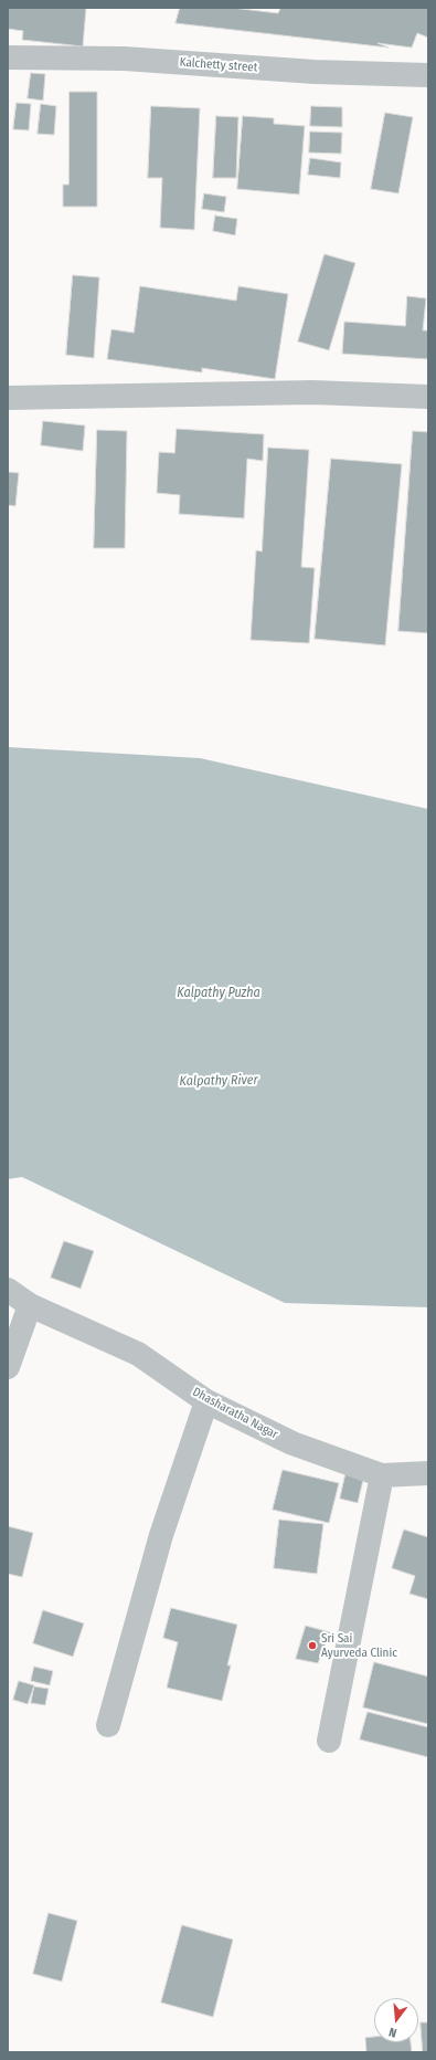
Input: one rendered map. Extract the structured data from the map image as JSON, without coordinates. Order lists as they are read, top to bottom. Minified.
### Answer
{"streets":{"street":["Kalchetty street","Dhasharatha Nagar"]},"water":["Kalpathy Puzha","Kalpathy River"],"places":["Sri Sai Ayurveda Clinic"],"north":"bottom"}
